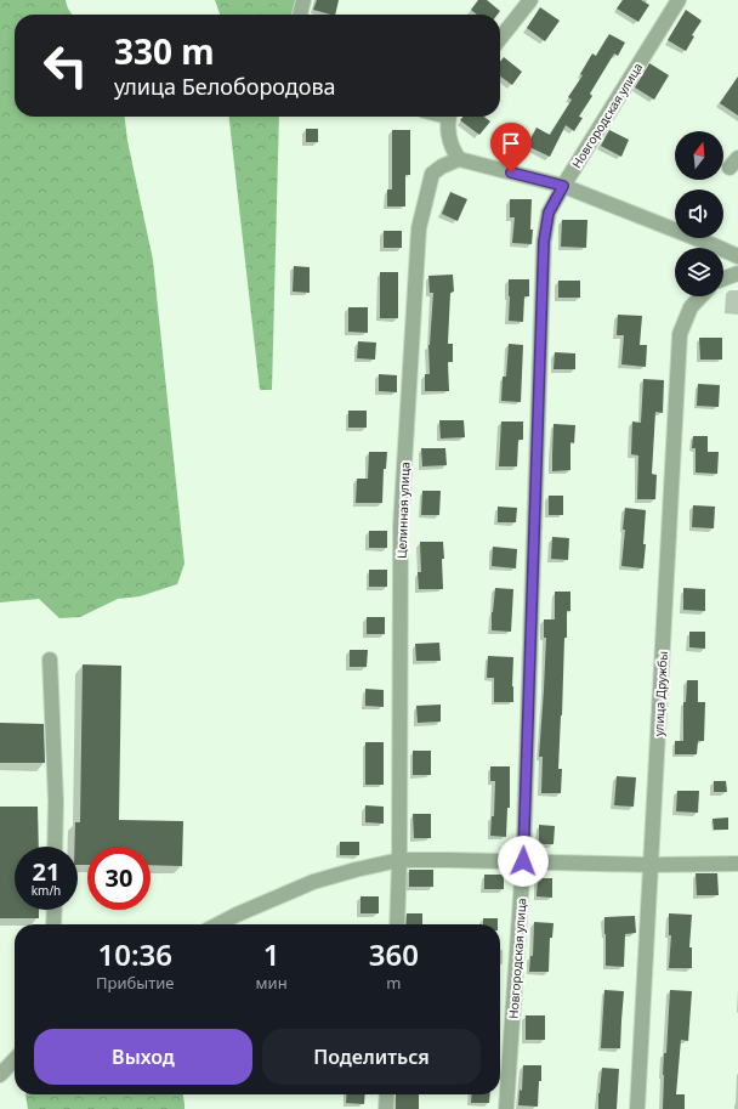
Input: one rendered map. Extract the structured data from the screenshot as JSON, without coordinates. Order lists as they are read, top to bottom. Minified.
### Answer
{"streets":{"street":["Новгородская улица","Целинная улица","улица Дружбы"]},"north":"top","page":{"turn":["330 m","улица Белобородова"],"speed":"21 km/h","limit":"30","eta":["10:36","Прибытие","1","мин","360","m"],"buttons":["Выход","Поделиться"]}}
